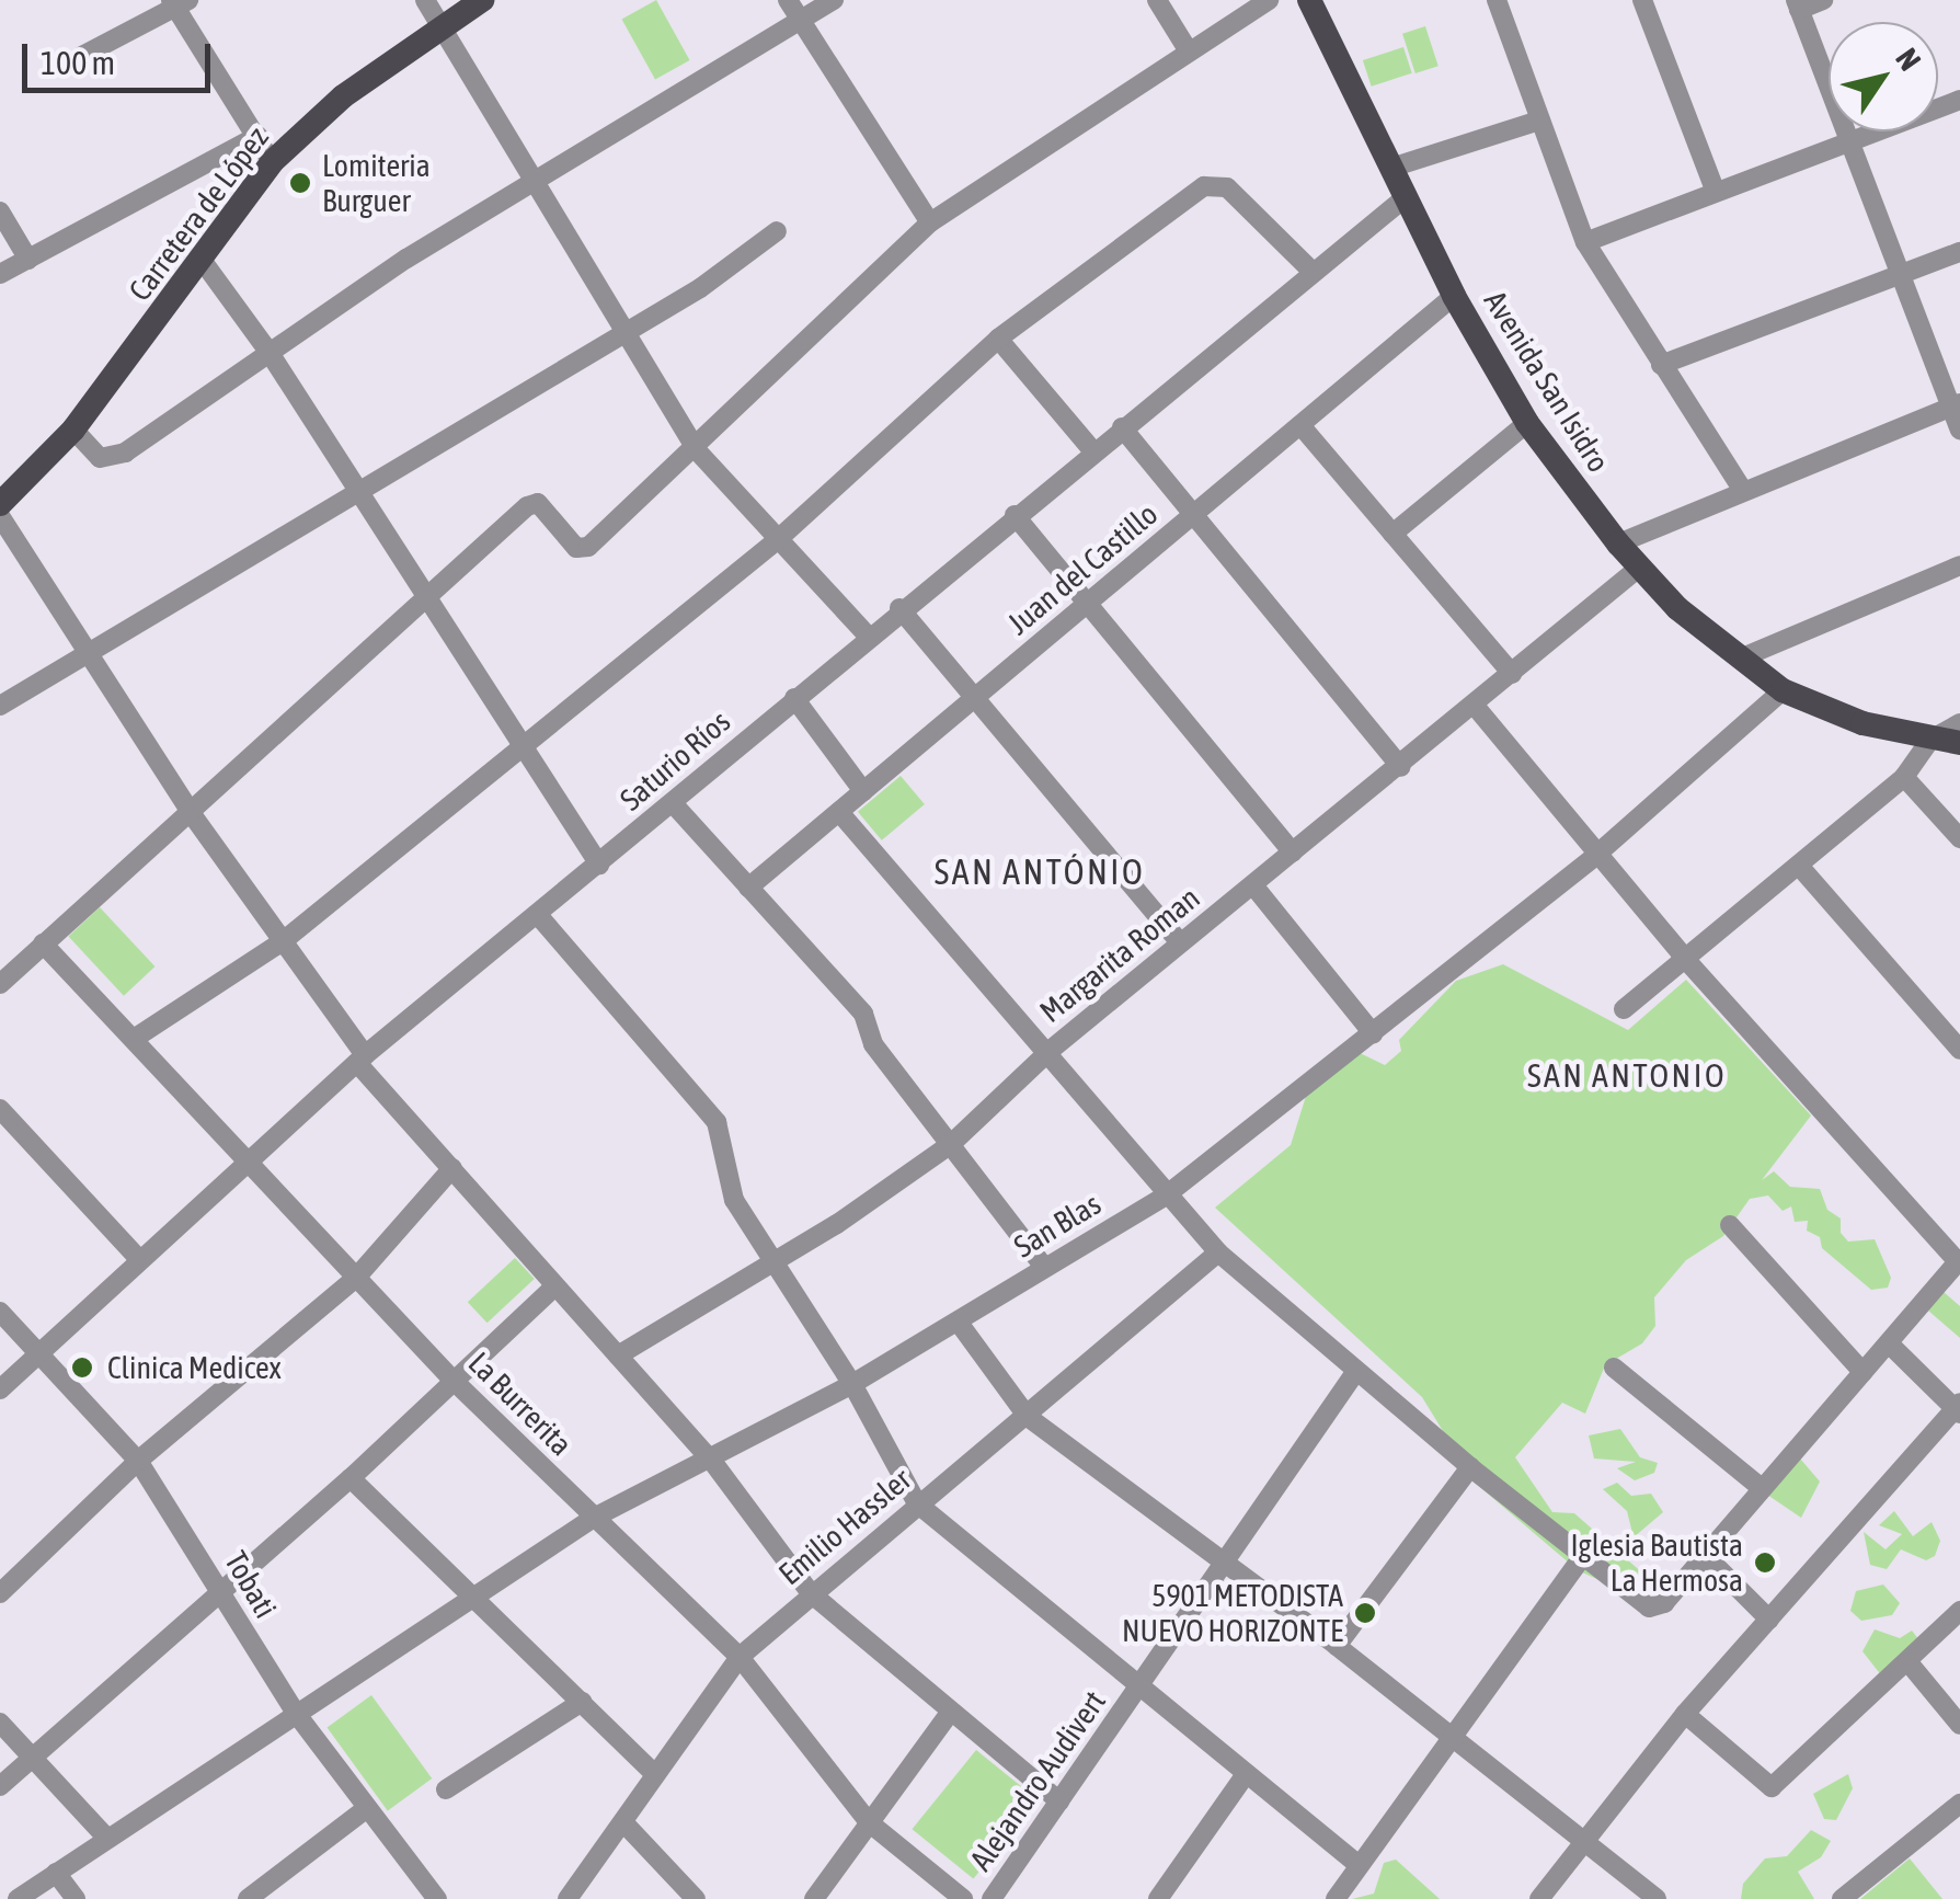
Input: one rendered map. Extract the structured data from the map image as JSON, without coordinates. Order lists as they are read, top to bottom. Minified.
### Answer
{"streets":{"main road":["Carretera de López","Avenida San Isidro"],"street":["Juan del Castillo","Saturio Ríos","Margarita Roman","San Blas","La Burrerita","Emilio Hassler","Tobati","Alejandro Audivert"]},"crossings":[["Avenida San Isidro","Juan del Castillo"],["Avenida San Isidro","Saturio Ríos"],["Avenida San Isidro","Margarita Roman"],["Avenida San Isidro","San Blas"],["Saturio Ríos","La Burrerita"],["Saturio Ríos","Tobati"],["San Blas","La Burrerita"],["San Blas","Tobati"],["La Burrerita","Emilio Hassler"]],"districts":["SAN ANTÓNIO","SAN ANTONIO"],"places":["Lomiteria Burguer","Clinica Medicex","Iglesia Bautista La Hermosa","5901 METODISTA NUEVO HORIZONTE"],"scale_bar":"100 m","north":"top right"}
